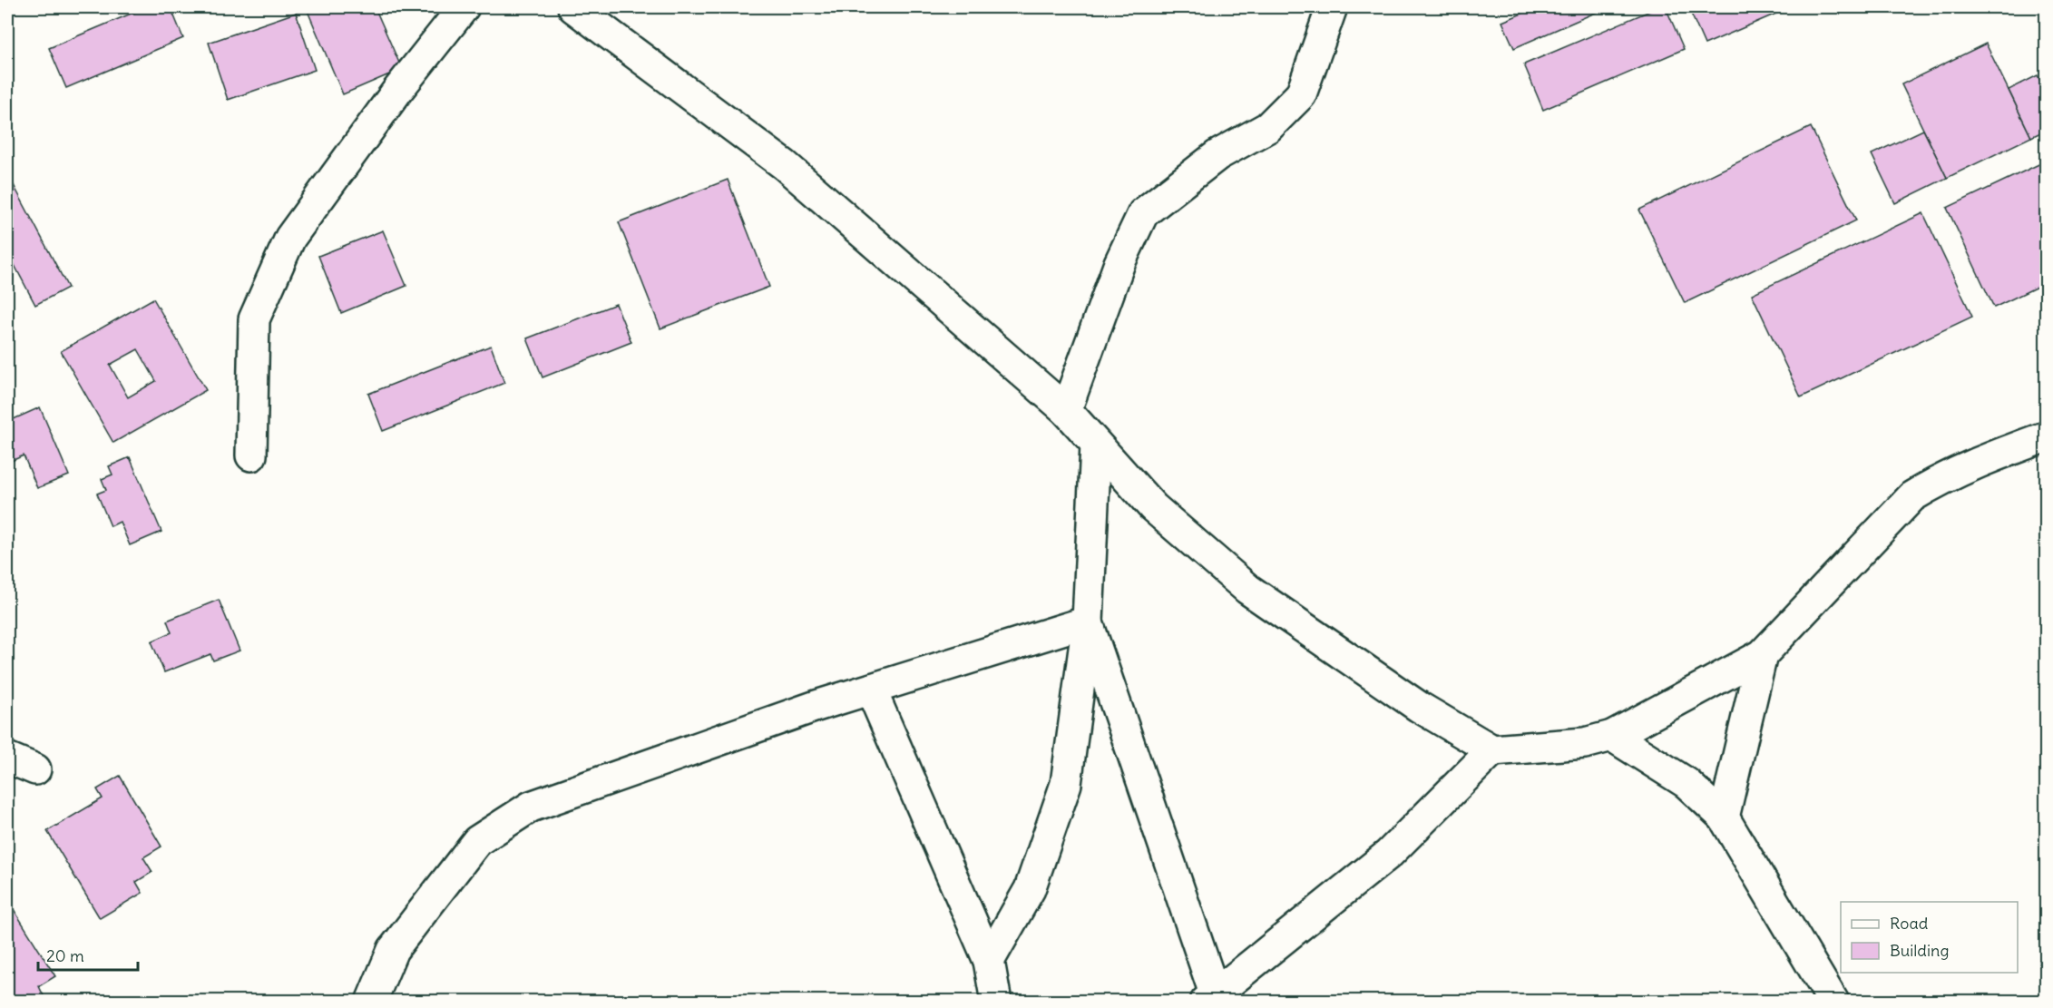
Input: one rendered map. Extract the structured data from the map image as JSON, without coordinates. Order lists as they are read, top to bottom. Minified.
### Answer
{"legend":["Road","Building"],"scale_bar":"20 m"}
